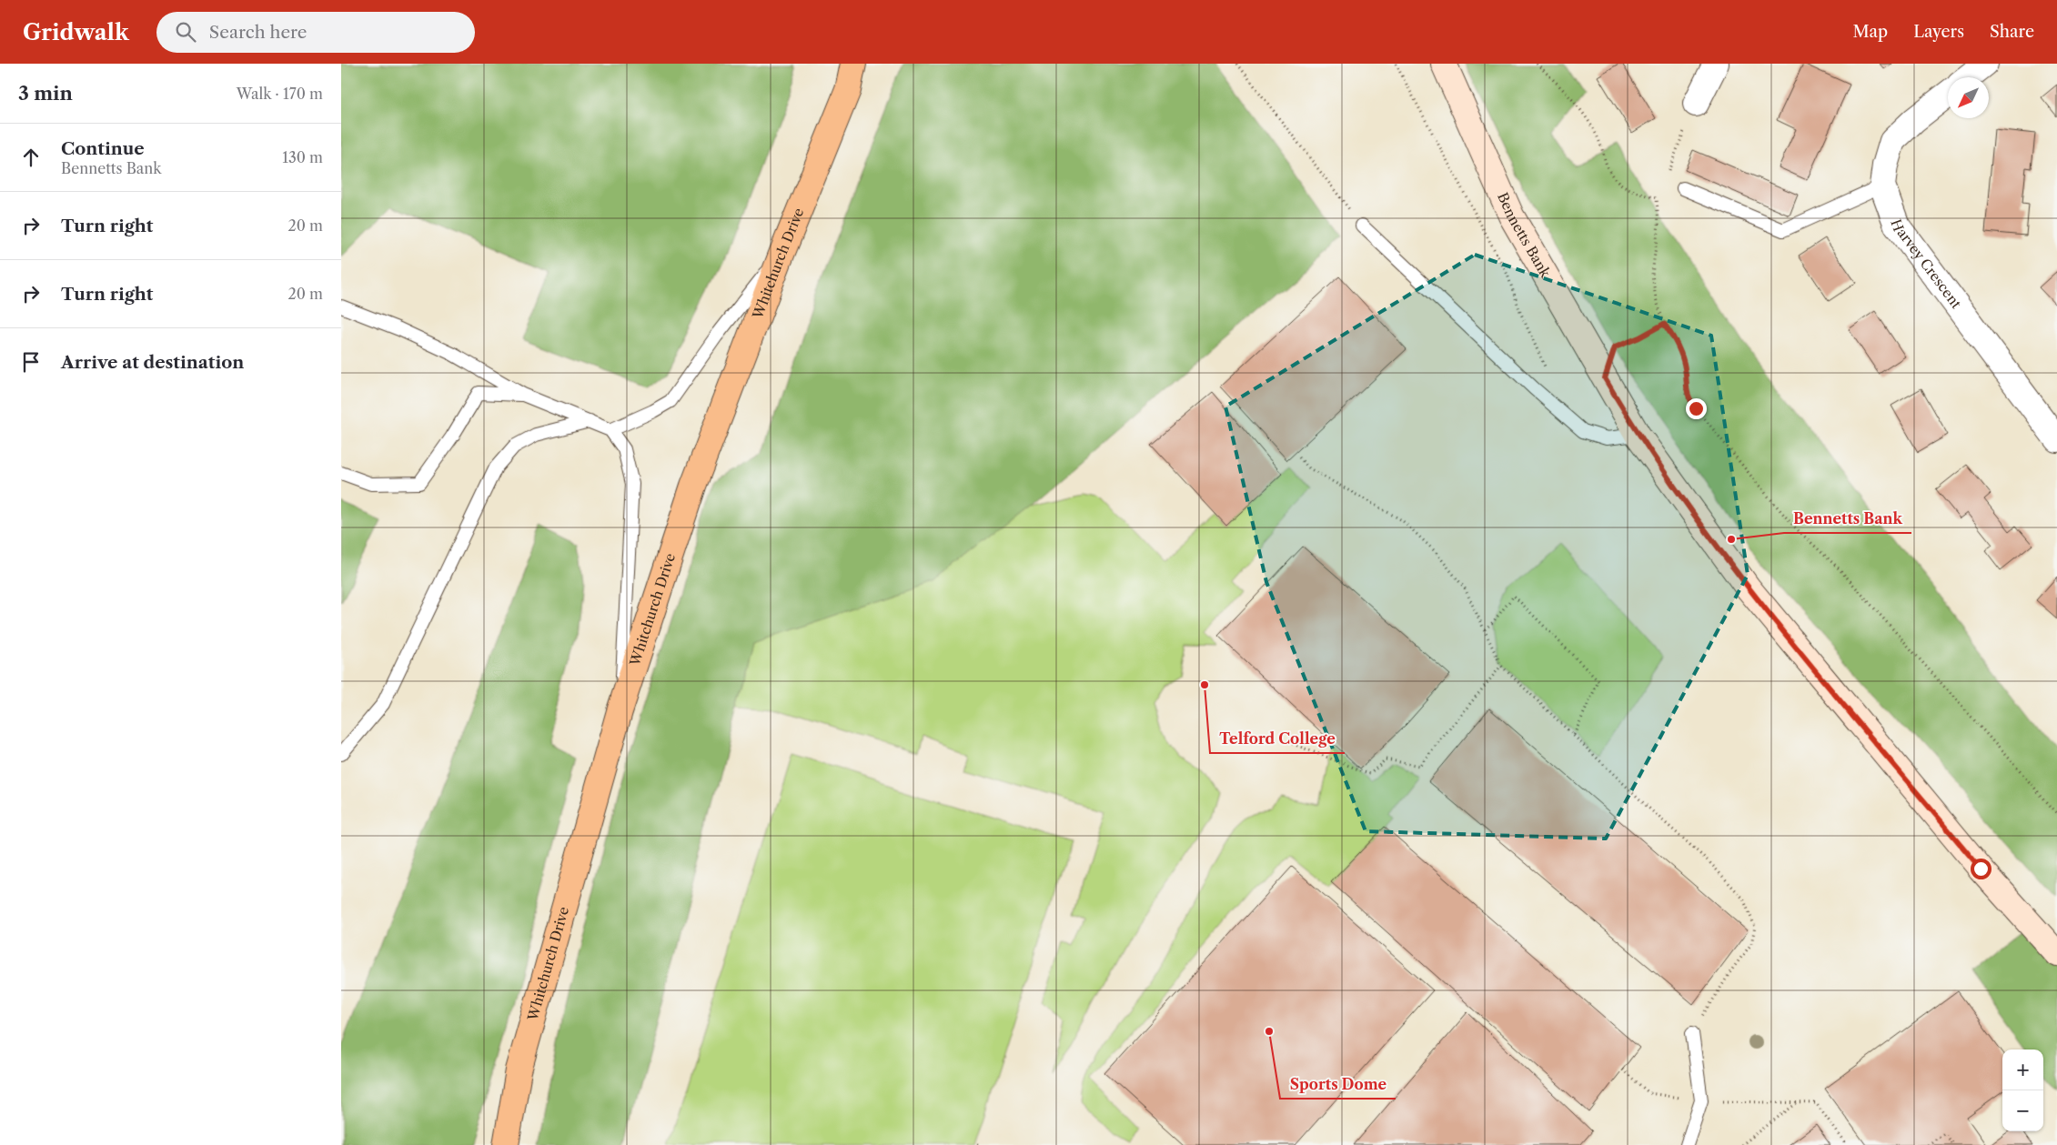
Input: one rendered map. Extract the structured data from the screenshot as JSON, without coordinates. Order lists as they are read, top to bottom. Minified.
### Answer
{"streets":{"main road":["Bennetts Bank","Whitchurch Drive"],"street":["Harvey Crescent"]},"places":["Bennetts Bank","Telford College","Sports Dome"],"north":"bottom left","page":{"header":"Gridwalk","search":"Search here","nav":["Map","Layers","Share"],"heading":["3 min","Walk · 170 m"],"list":[["Continue","Bennetts Bank","130 m"],["Turn right","20 m"],["Turn right","20 m"],"Arrive at destination"],"map_buttons":["+","−"]}}
